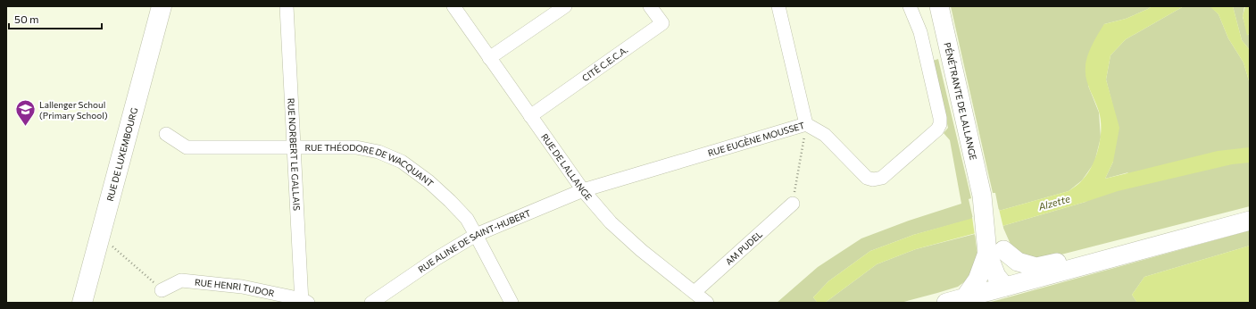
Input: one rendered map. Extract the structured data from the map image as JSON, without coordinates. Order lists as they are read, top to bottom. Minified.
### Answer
{"streets":{"main road":["PÉNÉTRANTE DE LALLANGE","RUE DE LUXEMBOURG"],"street":["CITÉ C.E.C.A.","RUE EUGÈNE MOUSSET","RUE NORBERT LE GALLAIS","RUE DE LALLANGE","RUE THÉODORE DE WACQUANT","RUE ALINE DE SAINT-HUBERT","AM PUDEL","RUE HENRI TUDOR"]},"crossings":[["CITÉ C.E.C.A.","RUE DE LALLANGE"],["RUE EUGÈNE MOUSSET","RUE DE LALLANGE"],["RUE EUGÈNE MOUSSET","RUE ALINE DE SAINT-HUBERT"],["RUE NORBERT LE GALLAIS","RUE THÉODORE DE WACQUANT"],["RUE NORBERT LE GALLAIS","RUE HENRI TUDOR"],["RUE DE LALLANGE","RUE ALINE DE SAINT-HUBERT"],["RUE DE LALLANGE","AM PUDEL"],["RUE THÉODORE DE WACQUANT","RUE ALINE DE SAINT-HUBERT"]],"water":["Alzette"],"places":{"school or university":["Lallenger Schoul (Primary School)"]},"scale_bar":"50 m"}
